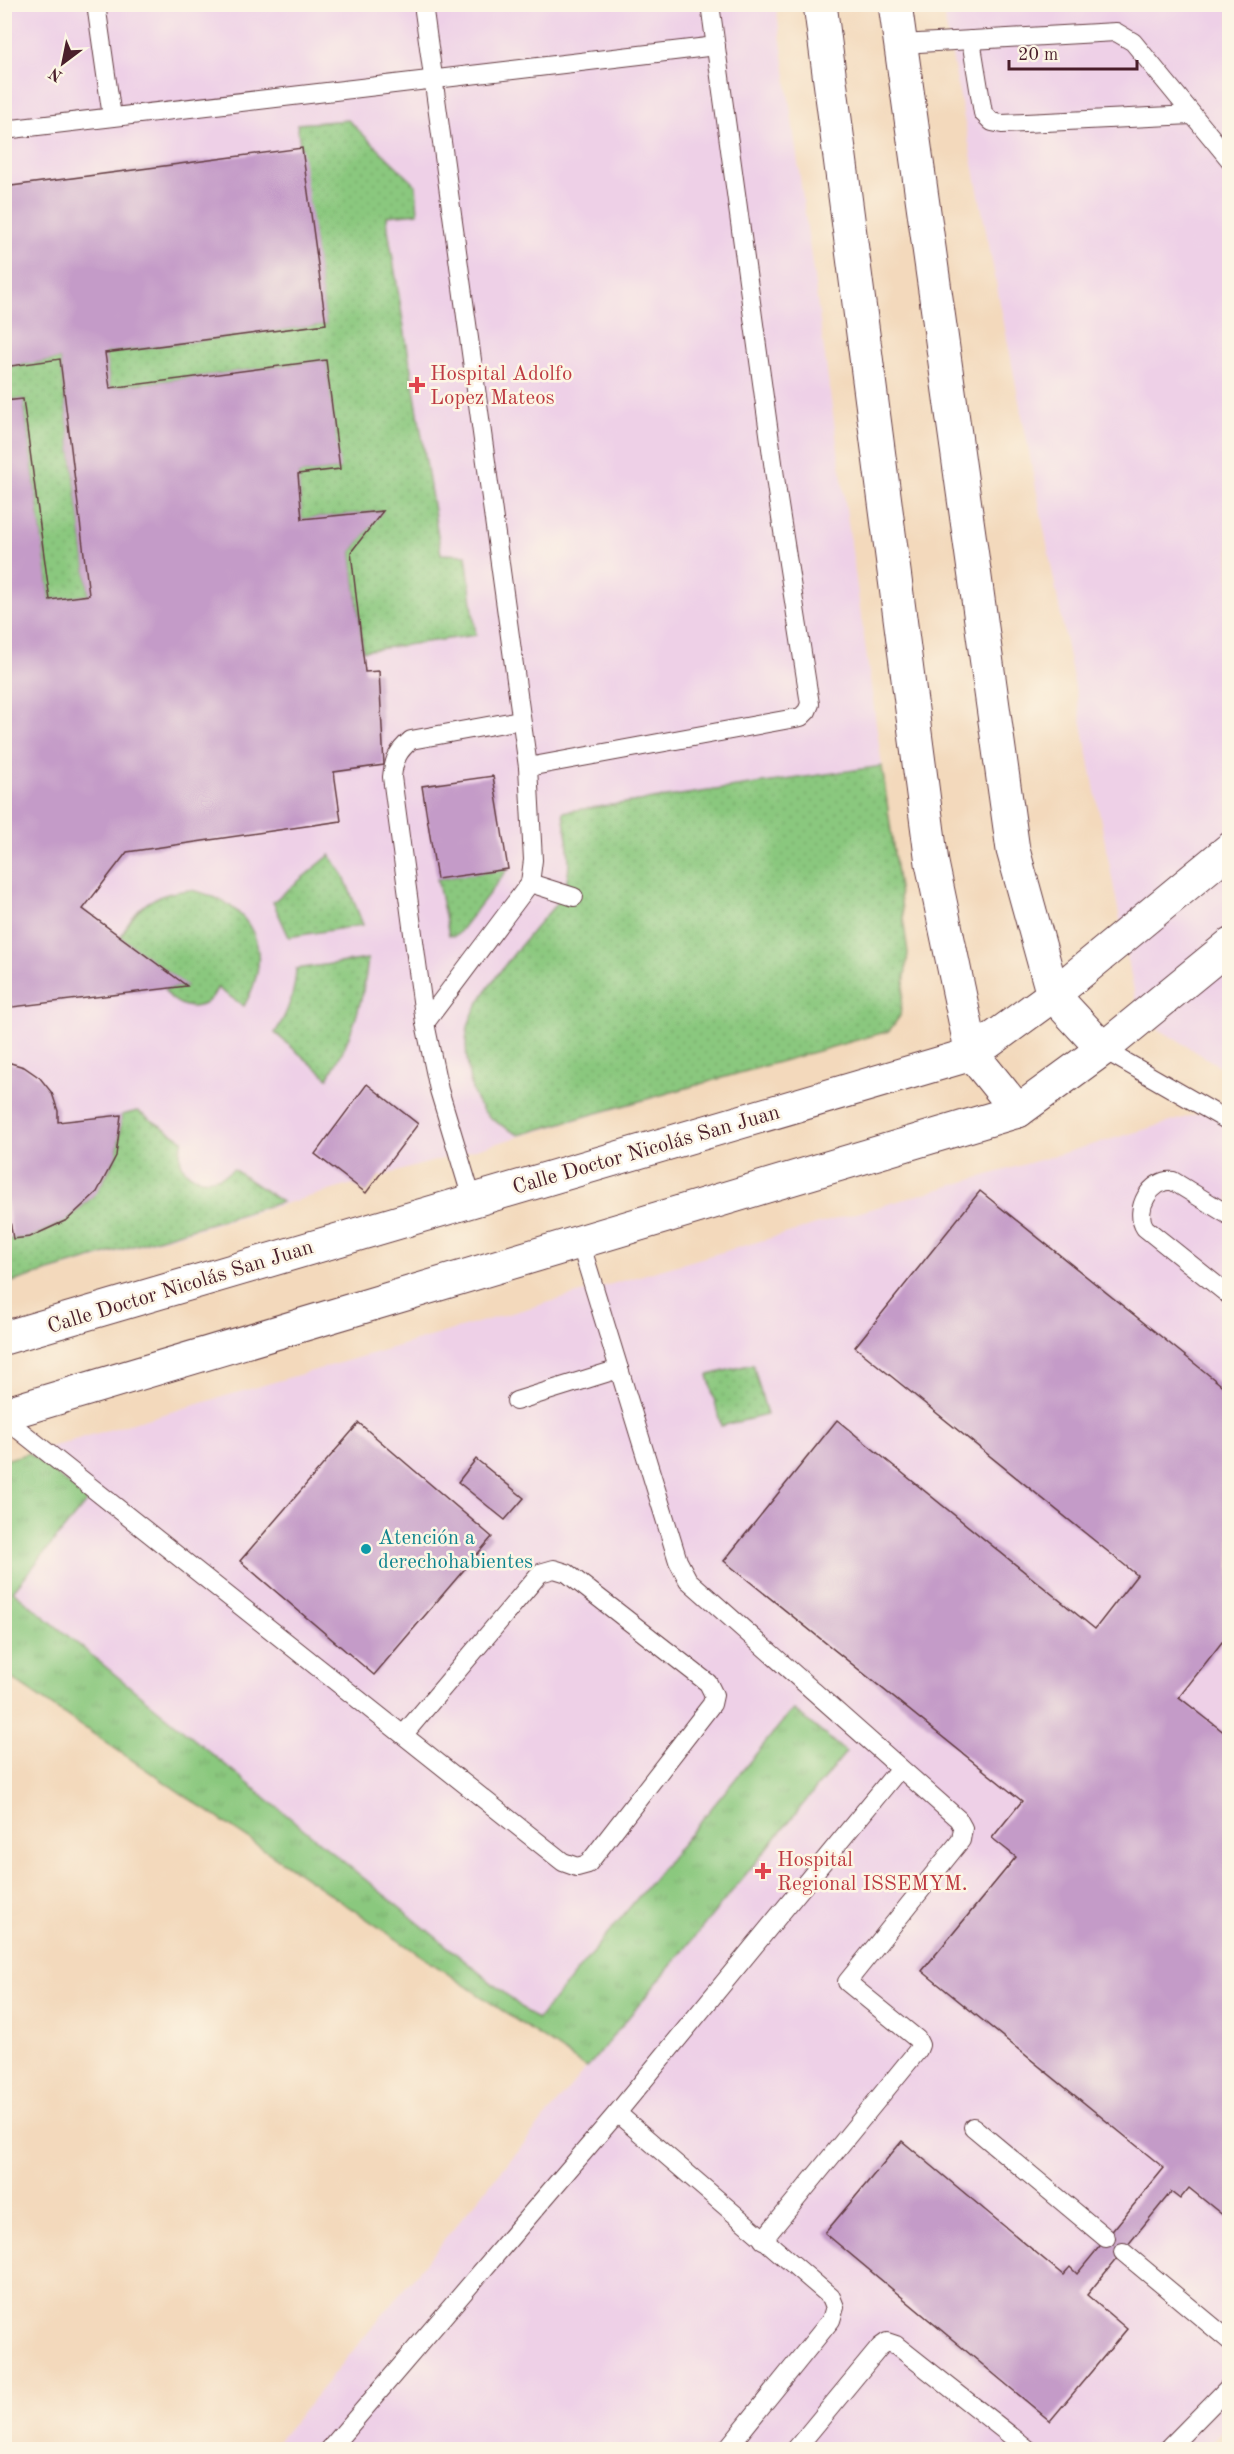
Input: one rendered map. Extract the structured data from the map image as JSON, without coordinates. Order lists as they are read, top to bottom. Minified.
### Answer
{"streets":{"street":["Calle Doctor Nicolás San Juan"]},"places":{"health":["Hospital Adolfo Lopez Mateos","Hospital Regional ISSEMYM."],"other":["Atención a derechohabientes"]},"scale_bar":"20 m","north":"bottom left"}
